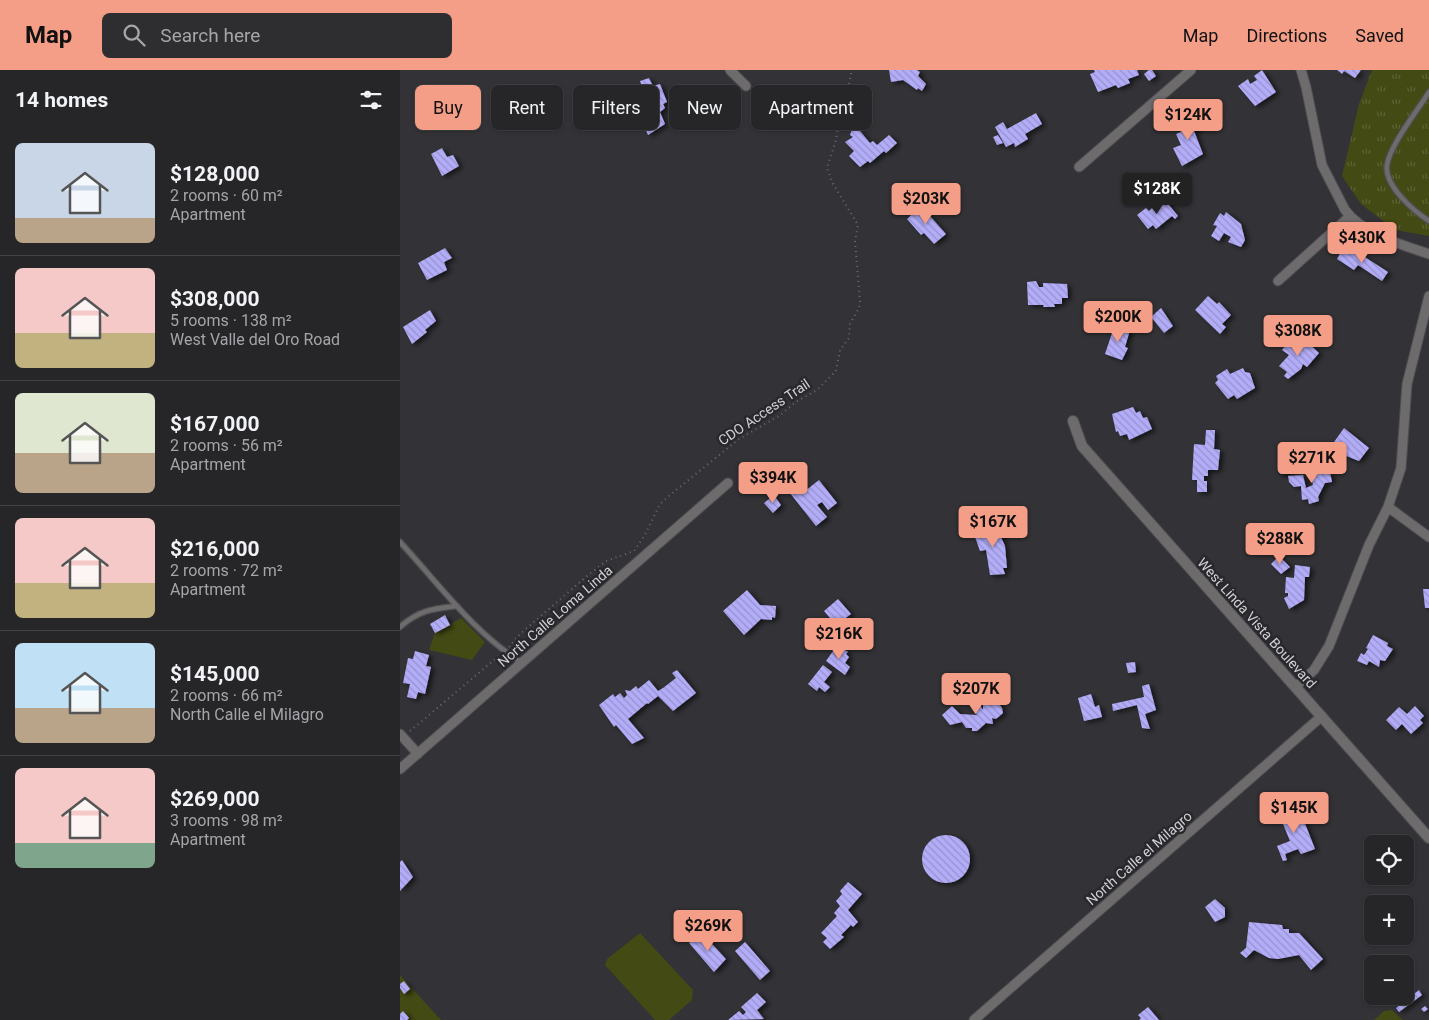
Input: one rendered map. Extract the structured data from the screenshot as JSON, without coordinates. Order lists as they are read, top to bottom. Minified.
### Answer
{"streets":{"street":["North Calle Loma Linda","West Linda Vista Boulevard","North Calle el Milagro"],"path":["CDO Access Trail"]},"crossings":[["West Linda Vista Boulevard","North Calle el Milagro"]],"page":{"header":"Map","search":"Search here","nav":["Map","Directions","Saved"],"heading":"14 homes","chip":["Buy","Rent","Filters","New","Apartment"],"price":["$124K","$128K","$203K","$430K","$200K","$308K","$271K","$394K","$167K","$288K","$216K","$207K","$145K","$269K"],"list":[{"name":"$128,000","note":"2 rooms · 60 m² · Apartment"},{"name":"$308,000","note":"5 rooms · 138 m² · West Valle del Oro Road"},{"name":"$167,000","note":"2 rooms · 56 m² · Apartment"},{"name":"$216,000","note":"2 rooms · 72 m² · Apartment"},{"name":"$145,000","note":"2 rooms · 66 m² · North Calle el Milagro"},{"name":"$269,000","note":"3 rooms · 98 m² · Apartment"}],"map_buttons":["+","−"]}}
